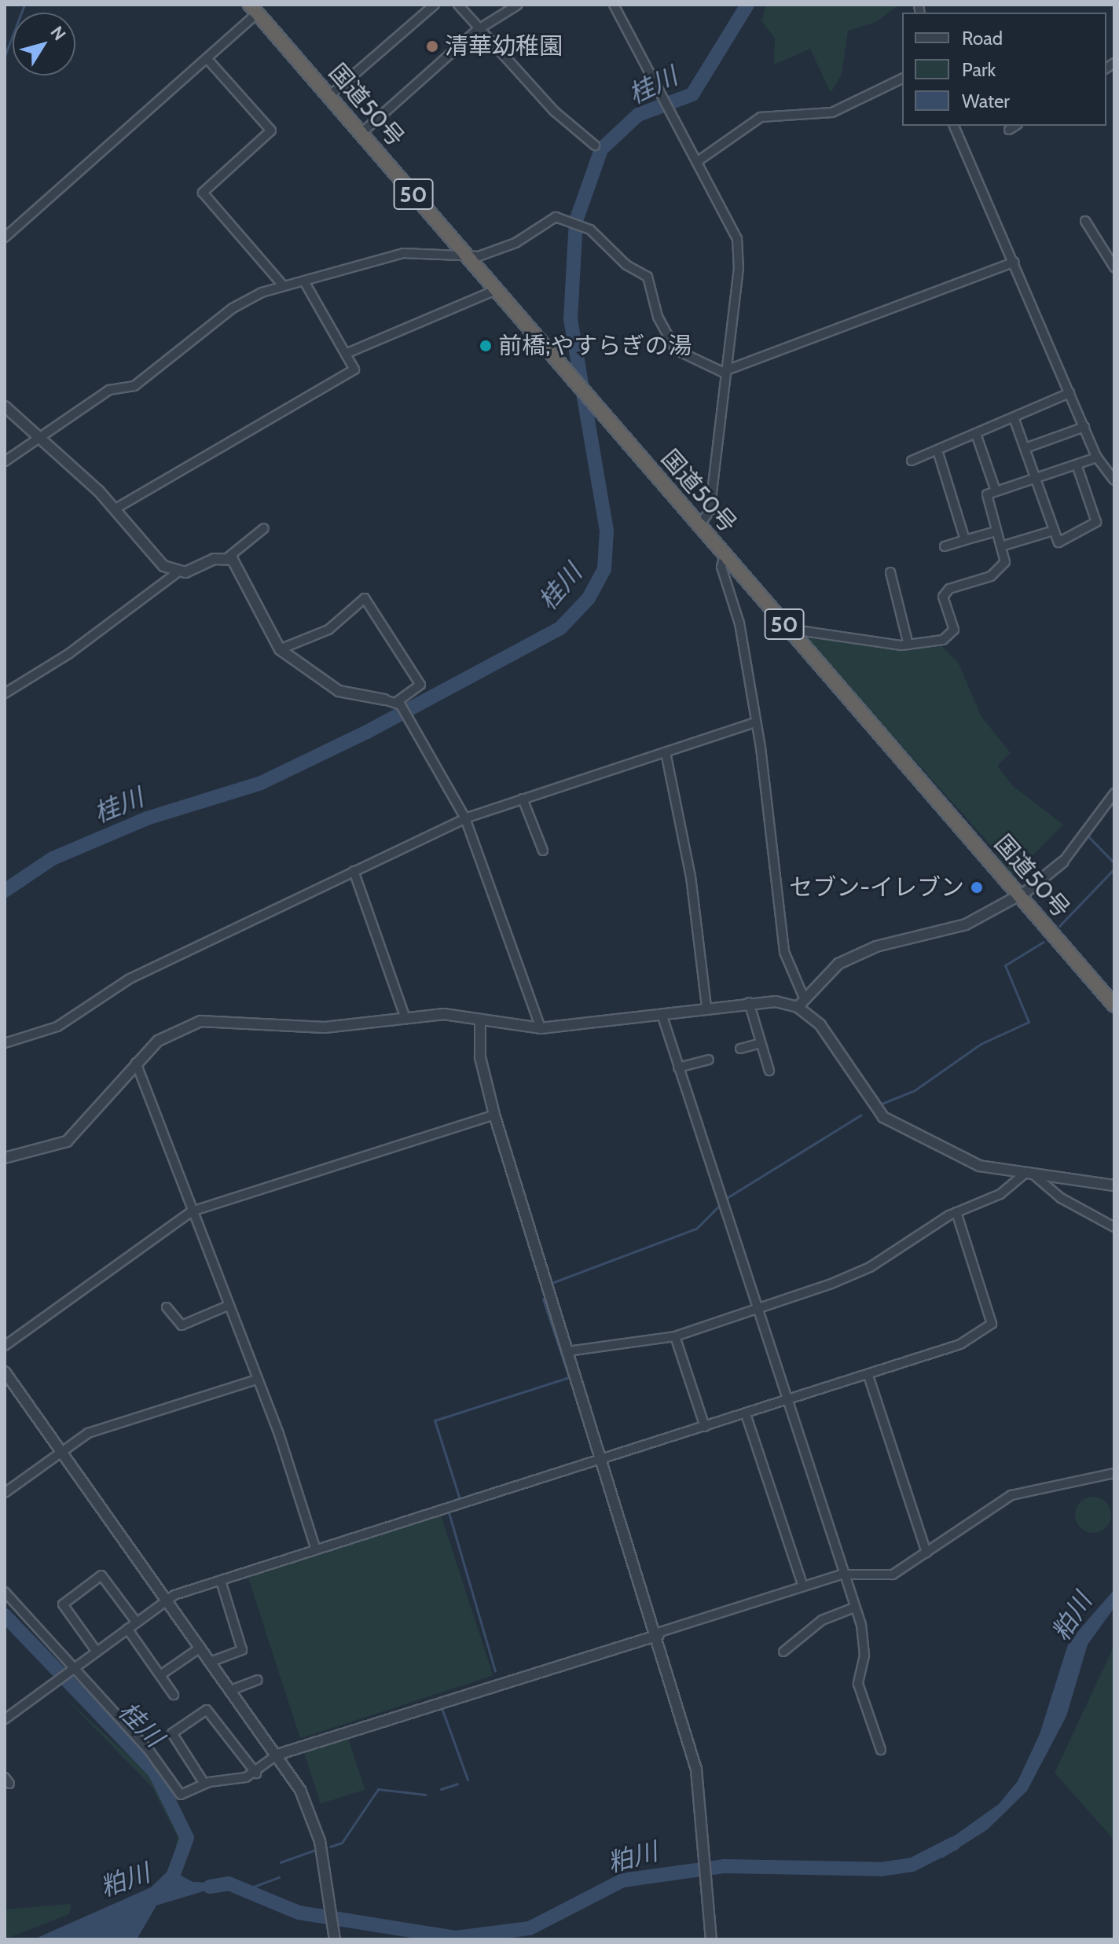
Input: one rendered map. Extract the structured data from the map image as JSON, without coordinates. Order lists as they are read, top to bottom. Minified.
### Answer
{"streets":{"highway":["国道50号","50"]},"water":["桂川","粕川"],"places":["清華幼稚園","前橋;やすらぎの湯","セブン-イレブン"],"legend":["Road","Park","Water"],"north":"top right"}
